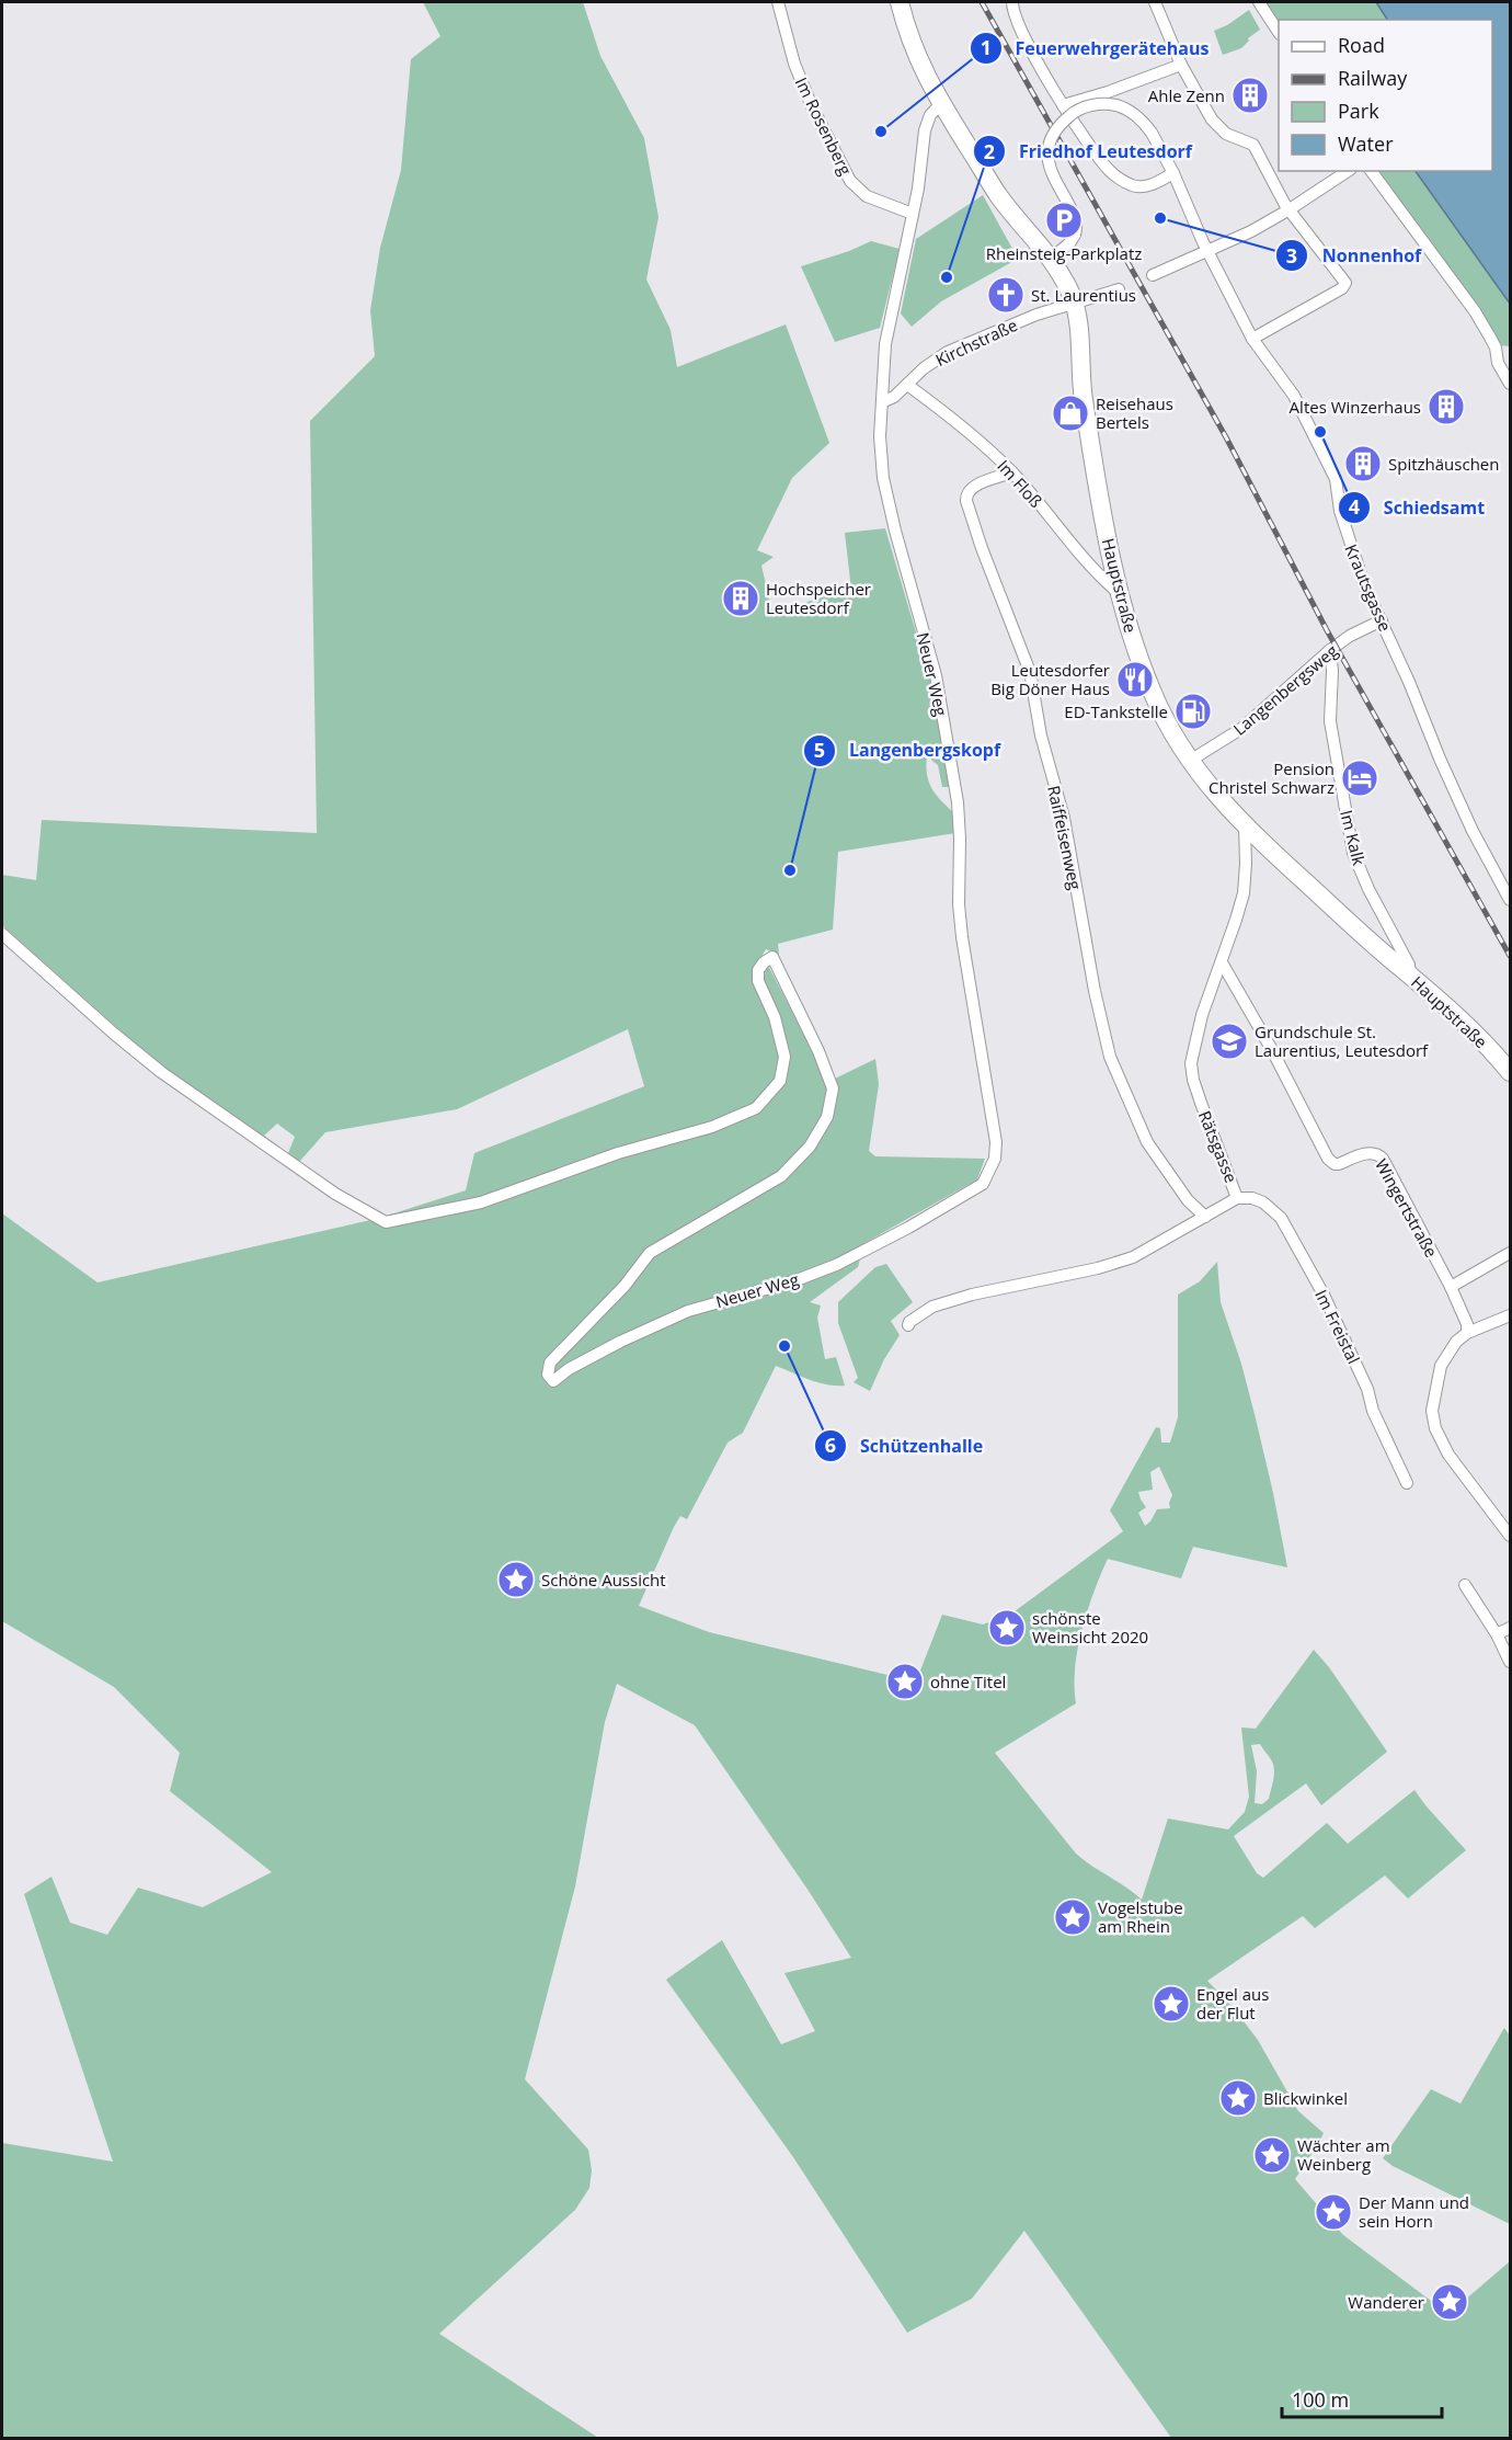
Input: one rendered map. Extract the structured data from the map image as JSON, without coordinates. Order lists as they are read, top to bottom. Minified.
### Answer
{"streets":{"main road":["Hauptstraße"],"street":["Im Rosenberg","Kirchstraße","Im Floß","Krautsgasse","Neuer Weg","Langenbergsweg","Raiffeisenweg","Im Kalk","Rätsgasse","Wingertstraße","Im Freistal"]},"crossings":[["Im Rosenberg","Neuer Weg"],["Kirchstraße","Im Floß"],["Kirchstraße","Hauptstraße"],["Kirchstraße","Neuer Weg"],["Im Floß","Hauptstraße"],["Im Floß","Raiffeisenweg"],["Hauptstraße","Krautsgasse"],["Hauptstraße","Neuer Weg"],["Hauptstraße","Langenbergsweg"],["Hauptstraße","Im Kalk"],["Hauptstraße","Rätsgasse"],["Krautsgasse","Langenbergsweg"],["Langenbergsweg","Im Kalk"],["Raiffeisenweg","Rätsgasse"],["Rätsgasse","Wingertstraße"],["Rätsgasse","Im Freistal"]],"places":{"building":["Ahle Zenn","Altes Winzerhaus","Spitzhäuschen","Hochspeicher Leutesdorf"],"other":["Feuerwehrgerätehaus","Nonnenhof","Friedhof Leutesdorf","Schiedsamt","Langenbergskopf","Schützenhalle"],"parking":["Rheinsteig-Parkplatz"],"church":["St. Laurentius"],"shop":["Reisehaus Bertels"],"restaurant":["Leutesdorfer Big Döner Haus"],"fuel station":["ED-Tankstelle"],"hotel":["Pension Christel Schwarz"],"school or university":["Grundschule St. Laurentius, Leutesdorf"],"place":["Schöne Aussicht","schönste Weinsicht 2020","ohne Titel","Vogelstube am Rhein","Engel aus der Flut","Blickwinkel","Wächter am Weinberg","Der Mann und sein Horn","Wanderer"]},"legend":["Road","Railway","Park","Water"],"scale_bar":"100 m"}
